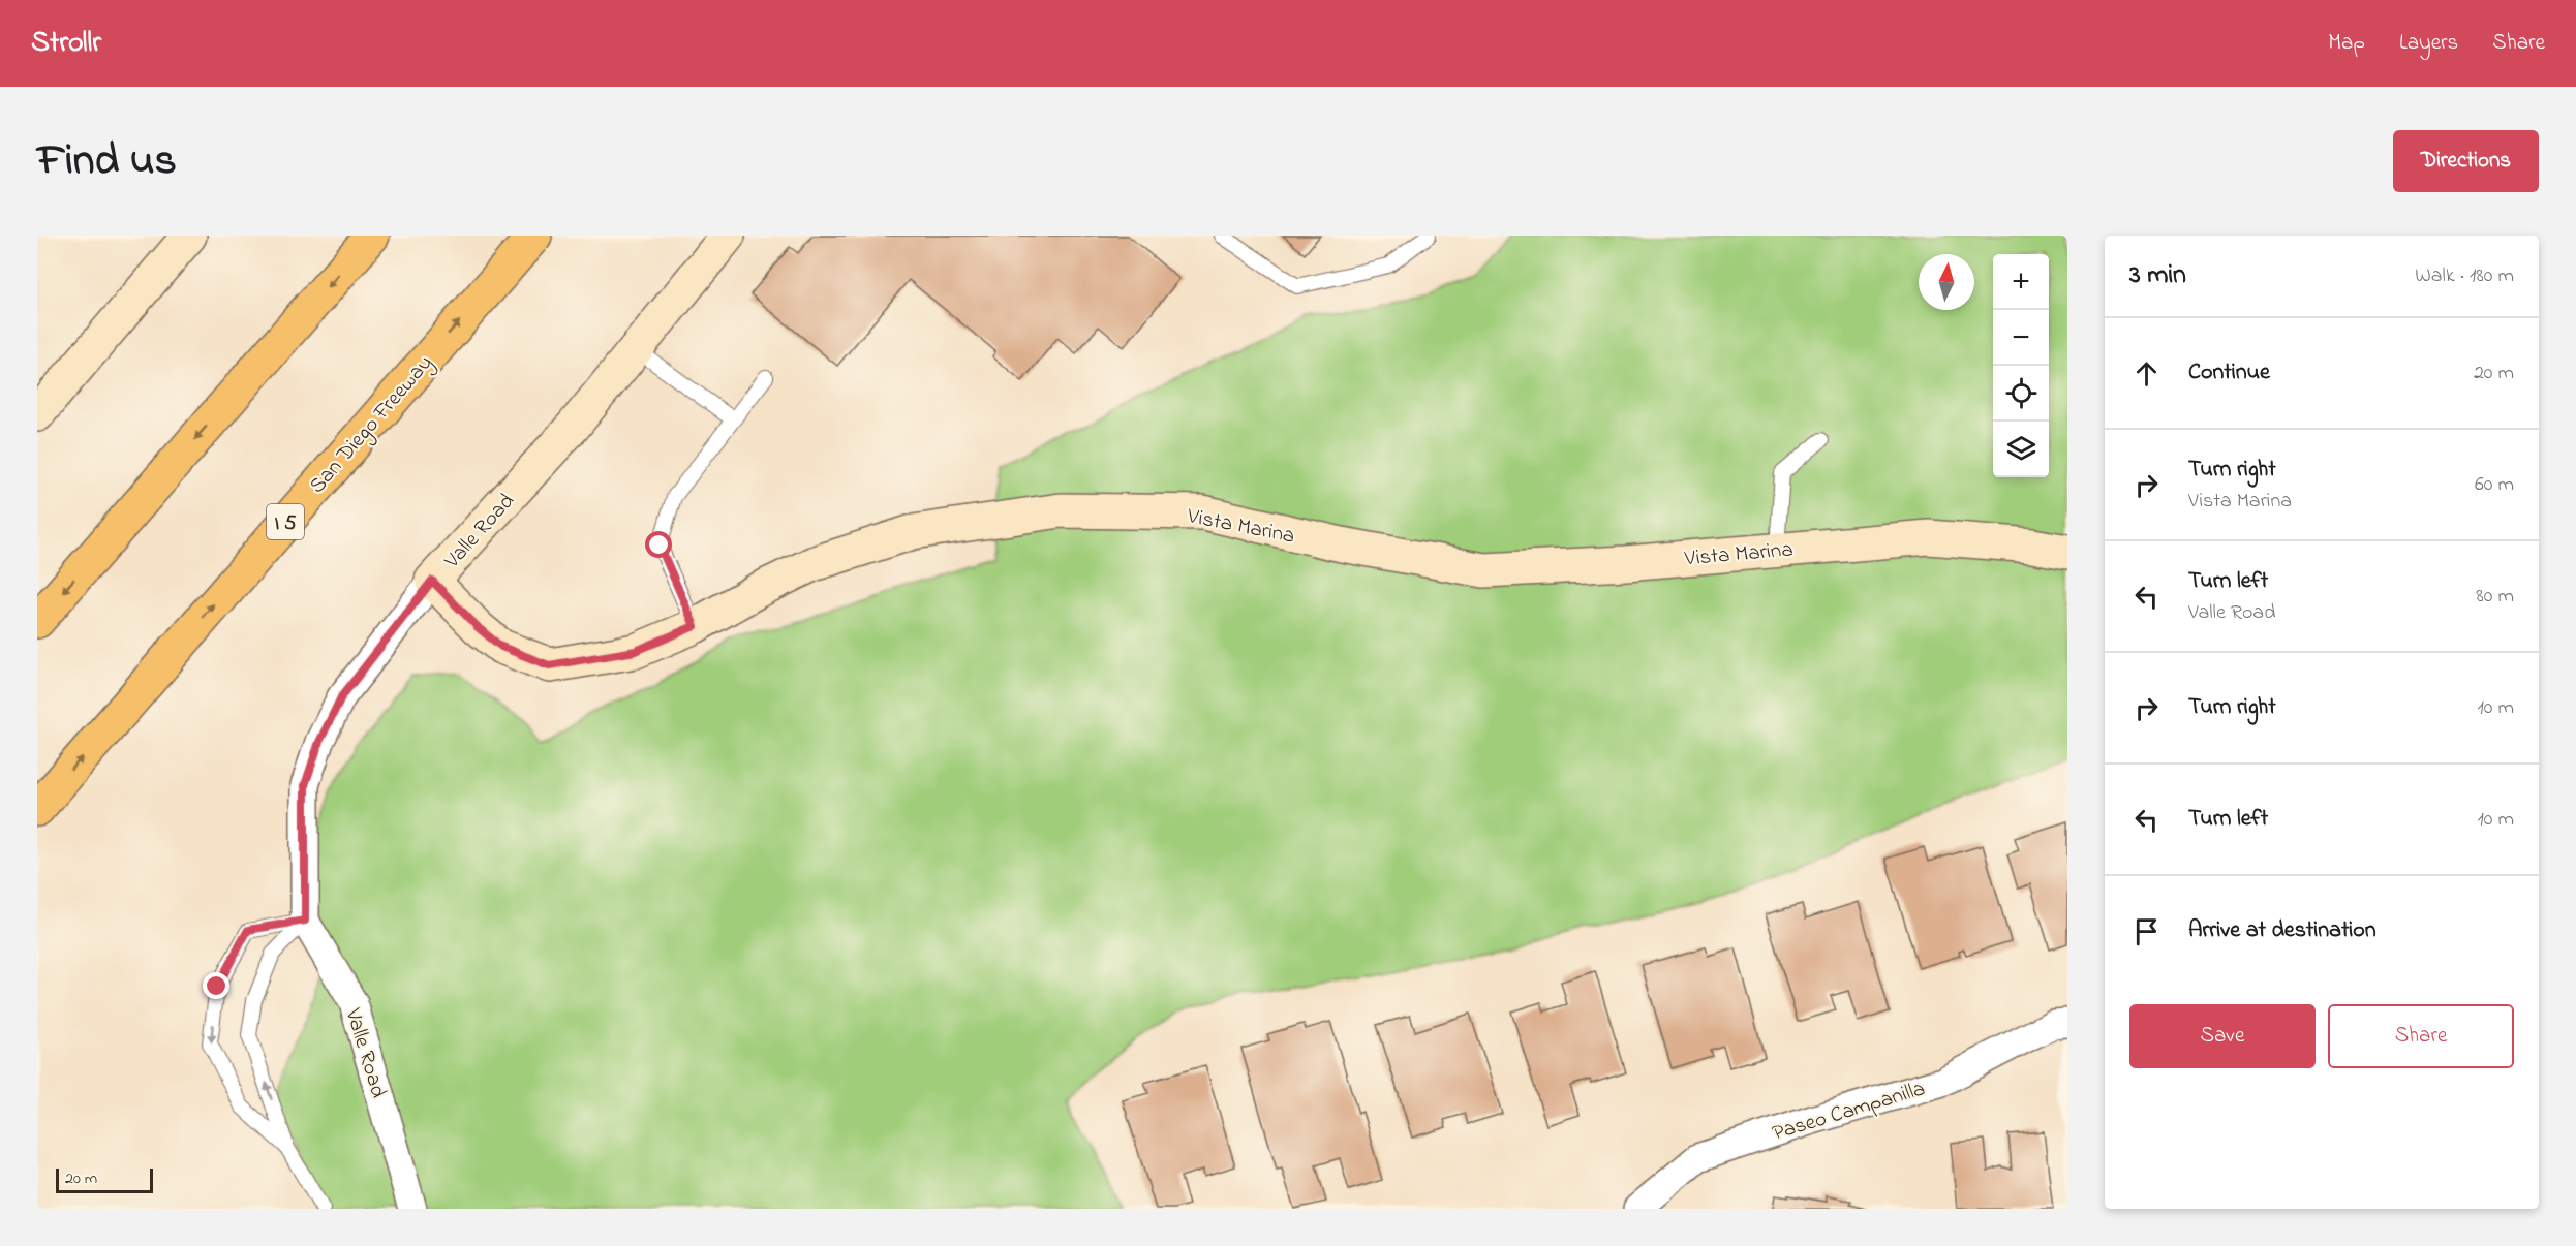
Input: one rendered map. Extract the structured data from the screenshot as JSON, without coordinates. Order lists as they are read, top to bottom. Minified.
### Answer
{"streets":{"highway":["San Diego Freeway","I 5"],"street":["Vista Marina","Valle Road","Paseo Campanilla"]},"crossings":[["Vista Marina","Valle Road"]],"scale_bar":"20 m","north":"top","page":{"header":"Strollr","nav":["Map","Layers","Share"],"title":"Find us","buttons":["Directions",["Save","Share"]],"heading":["3 min","Walk · 180 m"],"map_buttons":["+","−"],"list":[["Continue","20 m"],["Turn right","Vista Marina","60 m"],["Turn left","Valle Road","80 m"],["Turn right","10 m"],["Turn left","10 m"],"Arrive at destination"],"scale":"20 m"}}
